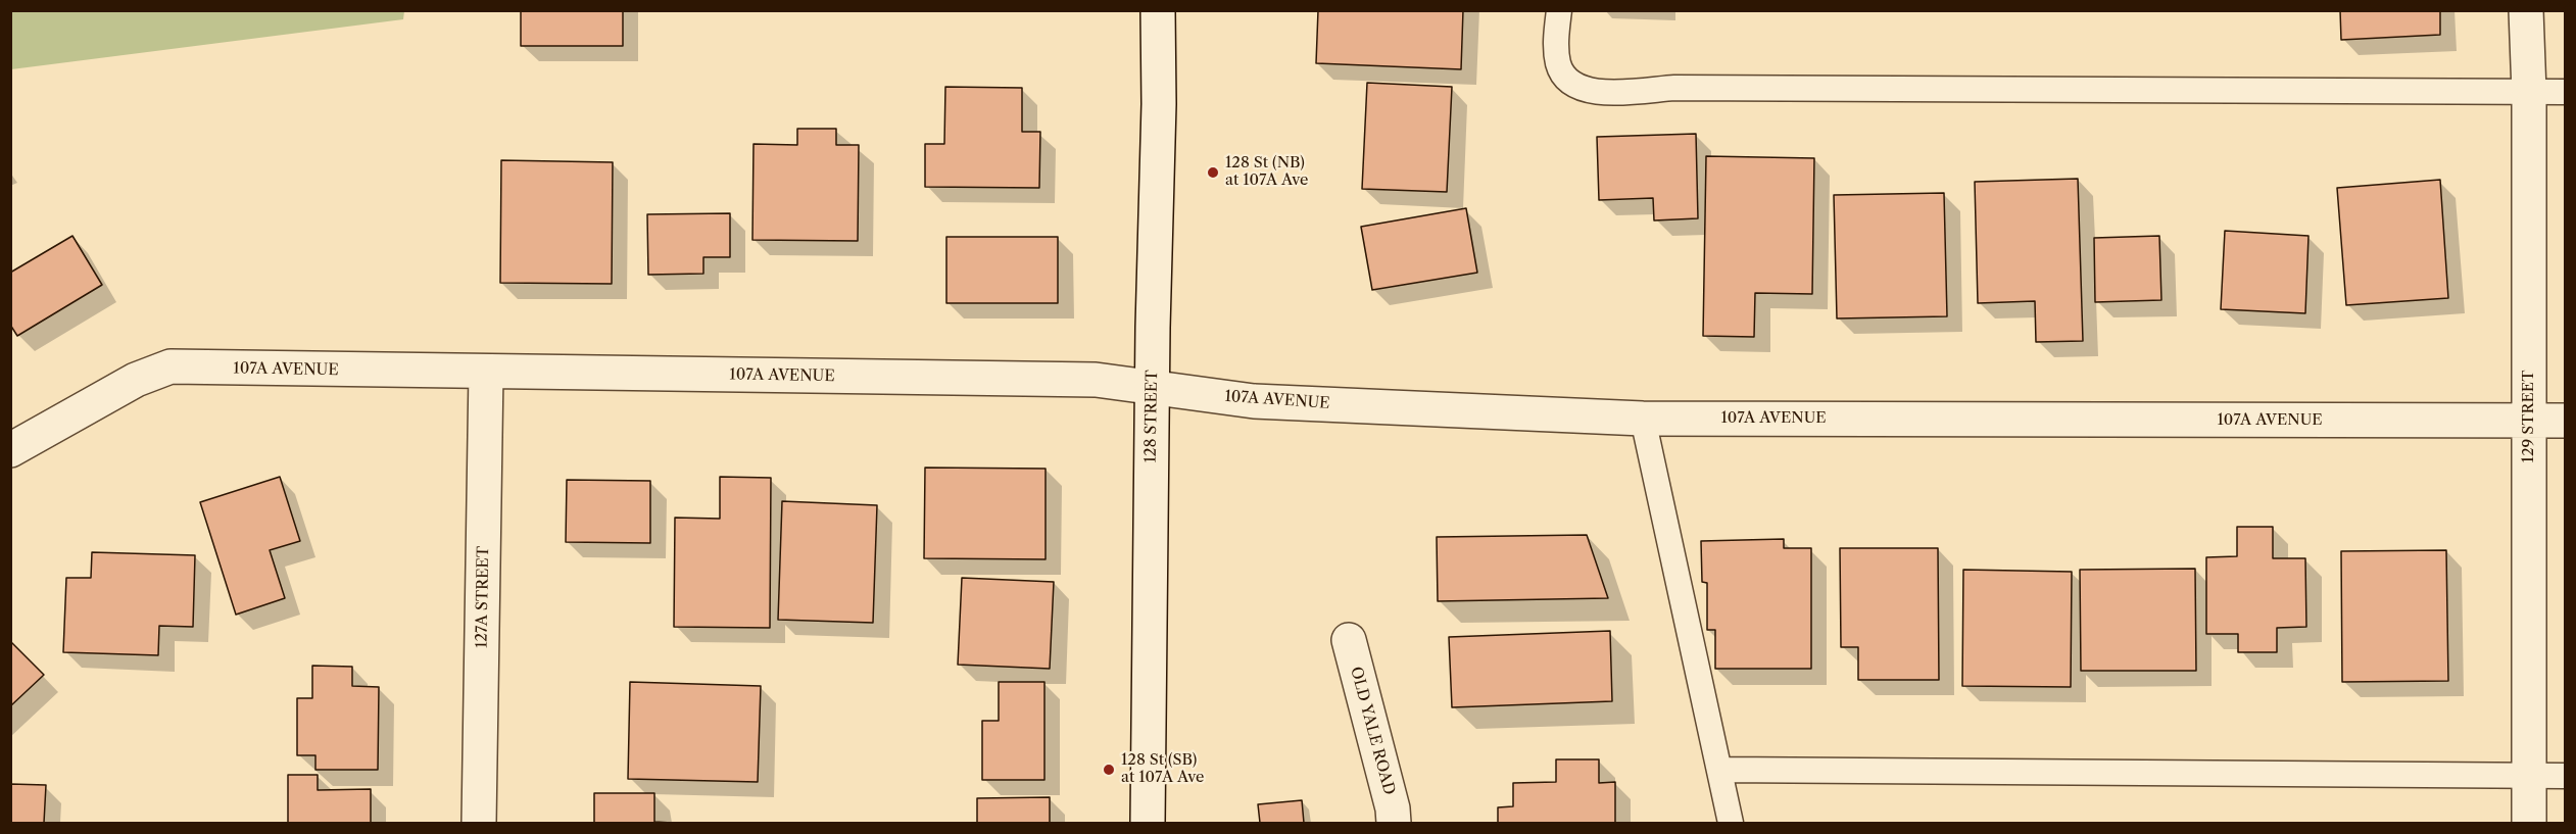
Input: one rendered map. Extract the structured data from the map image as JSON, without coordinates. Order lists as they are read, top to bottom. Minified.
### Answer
{"streets":{"street":["107A AVENUE","128 STREET","129 STREET","127A STREET","OLD YALE ROAD"]},"crossings":[["107A AVENUE","128 STREET"],["107A AVENUE","129 STREET"],["107A AVENUE","127A STREET"]],"places":["128 St (NB) at 107A Ave","128 St (SB) at 107A Ave"]}
